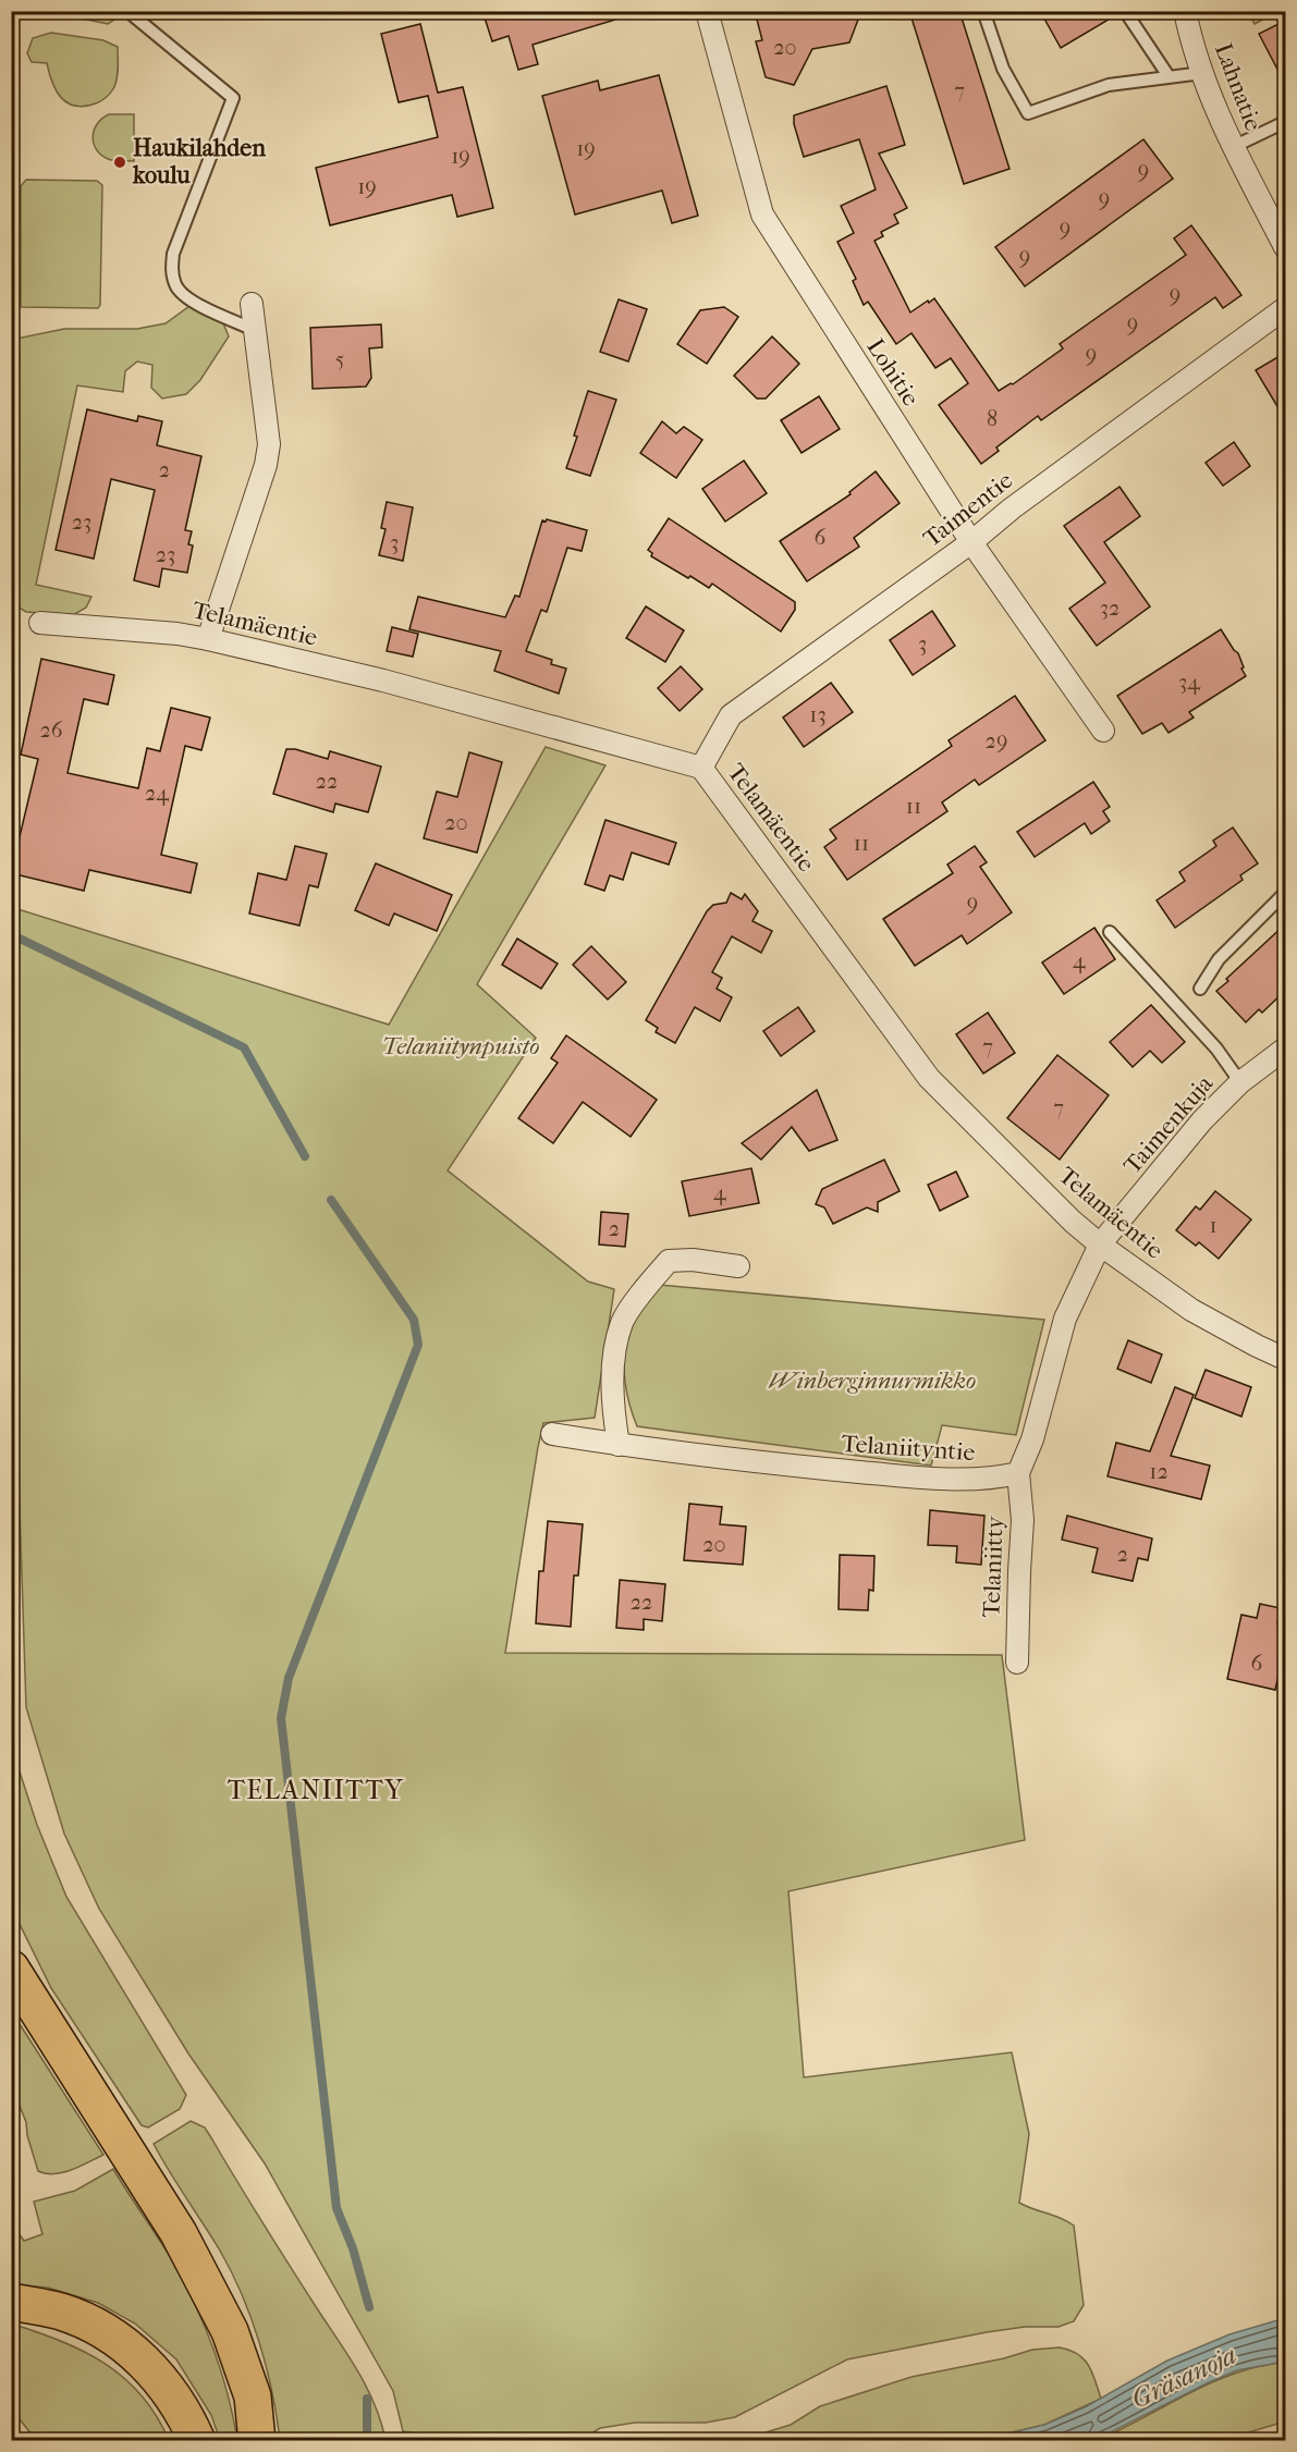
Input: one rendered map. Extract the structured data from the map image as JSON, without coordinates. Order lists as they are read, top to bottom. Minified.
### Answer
{"streets":{"street":["Lahnatie","Lohitie","Taimentie","Telamäentie","Taimenkuja","Telaniityntie","Telaniitty"]},"crossings":[["Lohitie","Taimentie"],["Taimentie","Telamäentie"],["Telamäentie","Taimenkuja"],["Telaniityntie","Telaniitty"]],"districts":["TELANIITTY"],"water":["Gräsanoja"],"parks":["Telaniitynpuisto","Winberginnurmikko"],"places":["Haukilahden koulu"],"house_numbers":["20","7","19","19","9","19","9","9","9","9","9","9","5","8","2","23","6","3","23","32","3","34","13","26","29","22","24","11","20","11","9","4","7","7","4","1","2","12","20","2","22","6"]}
